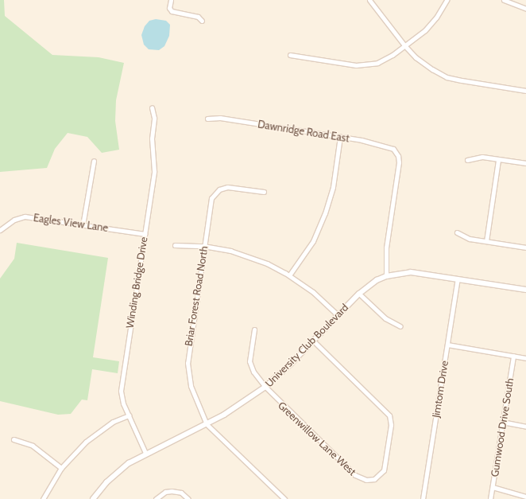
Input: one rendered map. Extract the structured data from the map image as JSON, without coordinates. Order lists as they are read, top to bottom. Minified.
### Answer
{"streets":{"street":["Dawnridge Road East","Eagles View Lane","Winding Bridge Drive","Briar Forest Road North","University Club Boulevard","Jimtom Drive","Gumwood Drive South","Greenwillow Lane West"]},"crossings":[["Dawnridge Road East","University Club Boulevard"],["Eagles View Lane","Winding Bridge Drive"],["Winding Bridge Drive","University Club Boulevard"],["Briar Forest Road North","University Club Boulevard"],["University Club Boulevard","Jimtom Drive"],["University Club Boulevard","Greenwillow Lane West"]]}
